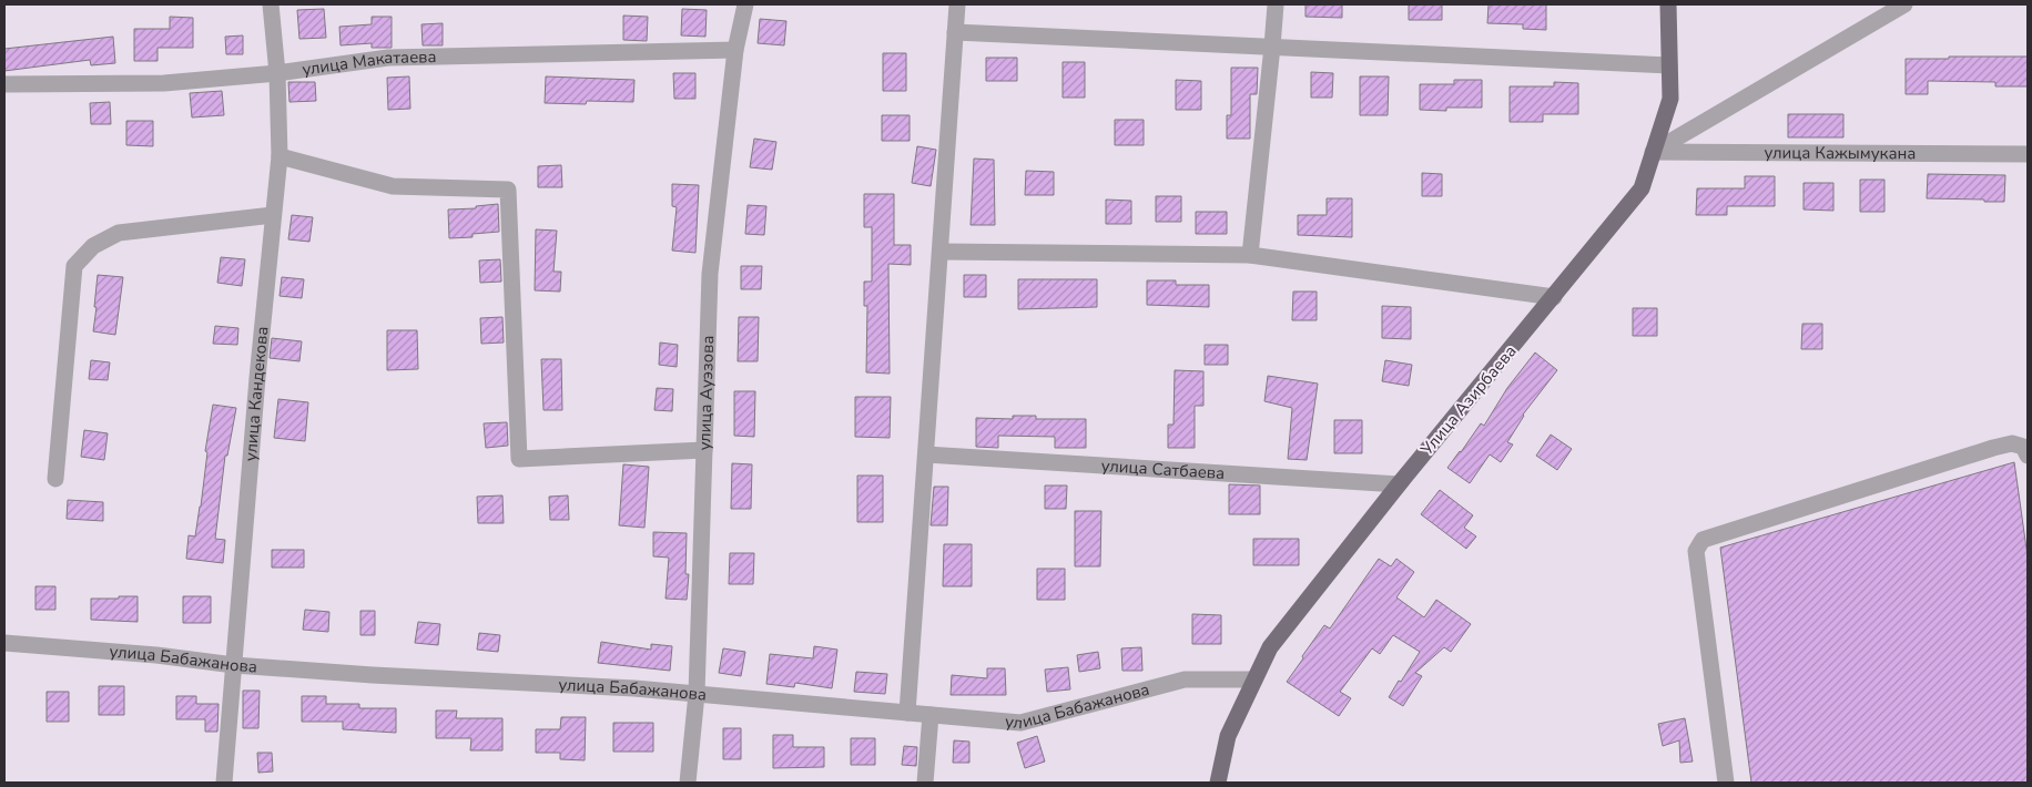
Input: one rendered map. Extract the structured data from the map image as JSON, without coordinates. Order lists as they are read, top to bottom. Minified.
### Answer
{"streets":{"main road":["Улица Азирбаева"],"street":["улица Макатаева","улица Кажымукана","улица Ауэзова","улица Кандекова","улица Сатбаева","улица Бабажанова"]},"crossings":[["улица Макатаева","улица Ауэзова"],["улица Макатаева","улица Кандекова"],["улица Кажымукана","Улица Азирбаева"],["улица Ауэзова","улица Бабажанова"],["улица Кандекова","улица Бабажанова"],["Улица Азирбаева","улица Сатбаева"],["Улица Азирбаева","улица Бабажанова"]]}
